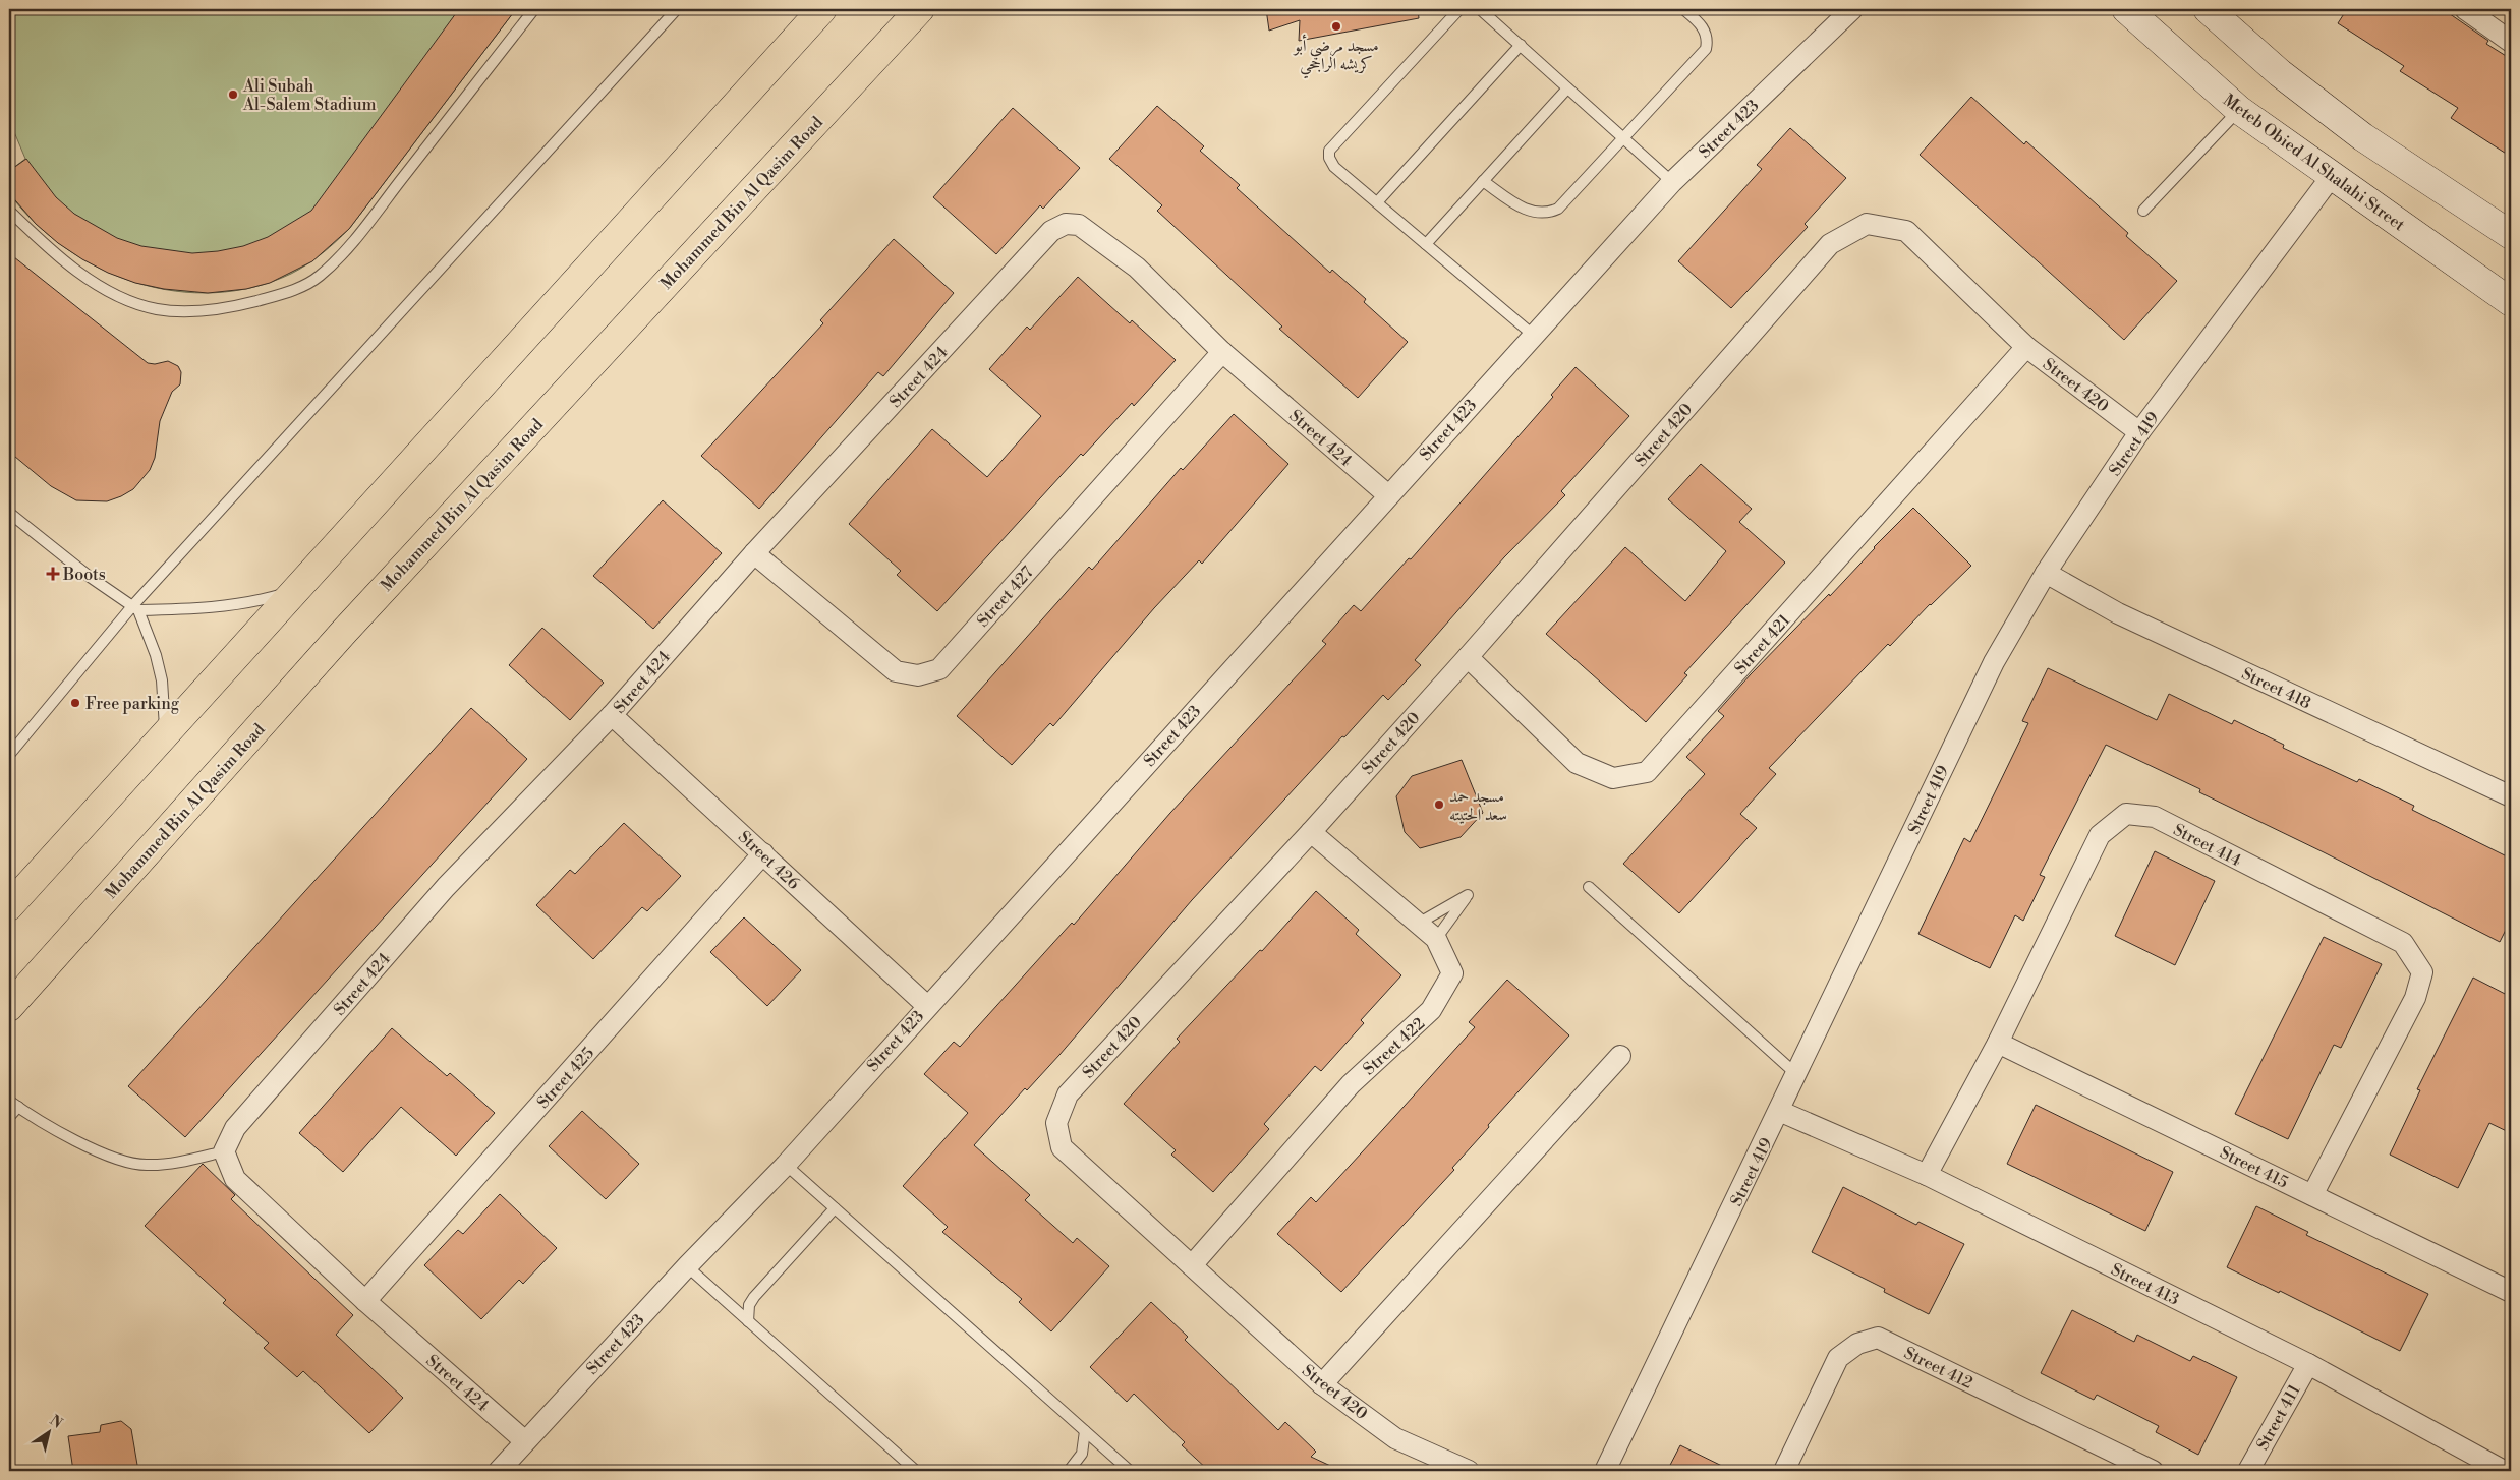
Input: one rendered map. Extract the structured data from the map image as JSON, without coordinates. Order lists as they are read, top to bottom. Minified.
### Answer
{"streets":{"main road":["Mohammed Bin Al Qasim Road"],"street":["Street 423","Meteb Obied Al Shalahi Street","Street 424","Street 420","Street 419","Street 427","Street 421","Street 418","Street 414","Street 426","Street 422","Street 425","Street 415","Street 413","Street 412","Street 411"]},"crossings":[["Street 423","Street 424"],["Street 423","Street 426"],["Meteb Obied Al Shalahi Street","Street 419"],["Street 424","Street 427"],["Street 424","Street 426"],["Street 424","Street 425"],["Street 420","Street 419"],["Street 420","Street 421"],["Street 420","Street 422"],["Street 419","Street 418"],["Street 419","Street 413"],["Street 414","Street 415"],["Street 414","Street 413"],["Street 426","Street 425"],["Street 413","Street 411"]],"places":{"other":["مسجد مرضي أبو كريشه الراجحي","Ali Subah Al-Salem Stadium","Free parking","مسجد حمد سعد الحتيته"],"health":["Boots"]},"north":"top right"}
